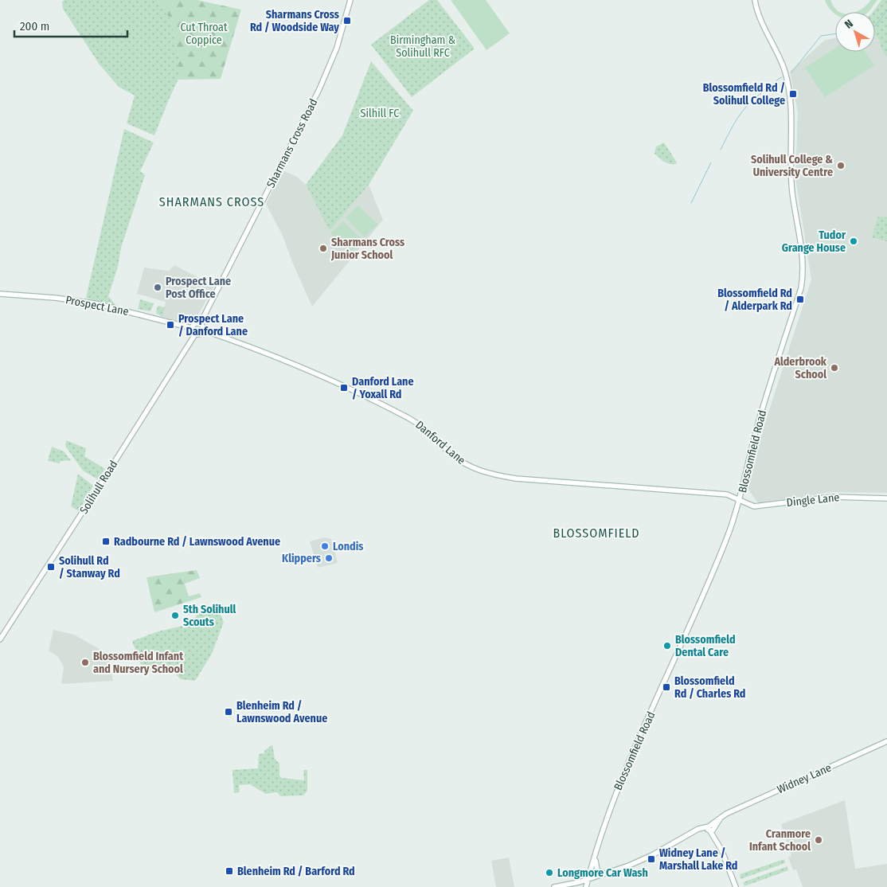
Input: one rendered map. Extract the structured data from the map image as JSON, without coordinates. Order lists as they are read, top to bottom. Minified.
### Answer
{"streets":{"street":["Sharmans Cross Road","Prospect Lane","Danford Lane","Blossomfield Road","Solihull Road","Dingle Lane","Widney Lane"]},"crossings":[["Sharmans Cross Road","Prospect Lane"],["Sharmans Cross Road","Danford Lane"],["Sharmans Cross Road","Solihull Road"],["Prospect Lane","Danford Lane"],["Prospect Lane","Solihull Road"],["Danford Lane","Blossomfield Road"],["Danford Lane","Solihull Road"],["Danford Lane","Dingle Lane"],["Blossomfield Road","Dingle Lane"],["Blossomfield Road","Widney Lane"]],"districts":["SHARMANS CROSS","BLOSSOMFIELD"],"parks":["Cut Throat Coppice","Birmingham & Solihull RFC","Silhill FC"],"places":{"transit":["Sharmans Cross Rd / Woodside Way","Blossomfield Rd / Solihull College","Blossomfield Rd / Alderpark Rd","Prospect Lane / Danford Lane","Danford Lane / Yoxall Rd","Radbourne Rd / Lawnswood Avenue","Solihull Rd / Stanway Rd","Blossomfield Rd / Charles Rd","Blenheim Rd / Lawnswood Avenue","Widney Lane / Marshall Lake Rd","Blenheim Rd / Barford Rd"],"other":["Solihull College & University Centre","Tudor Grange House","Sharmans Cross Junior School","Prospect Lane Post Office","Alderbrook School","Londis","Klippers","5th Solihull Scouts","Blossomfield Dental Care","Blossomfield Infant and Nursery School","Cranmore Infant School","Longmore Car Wash"]},"scale_bar":"200 m","north":"top left"}
